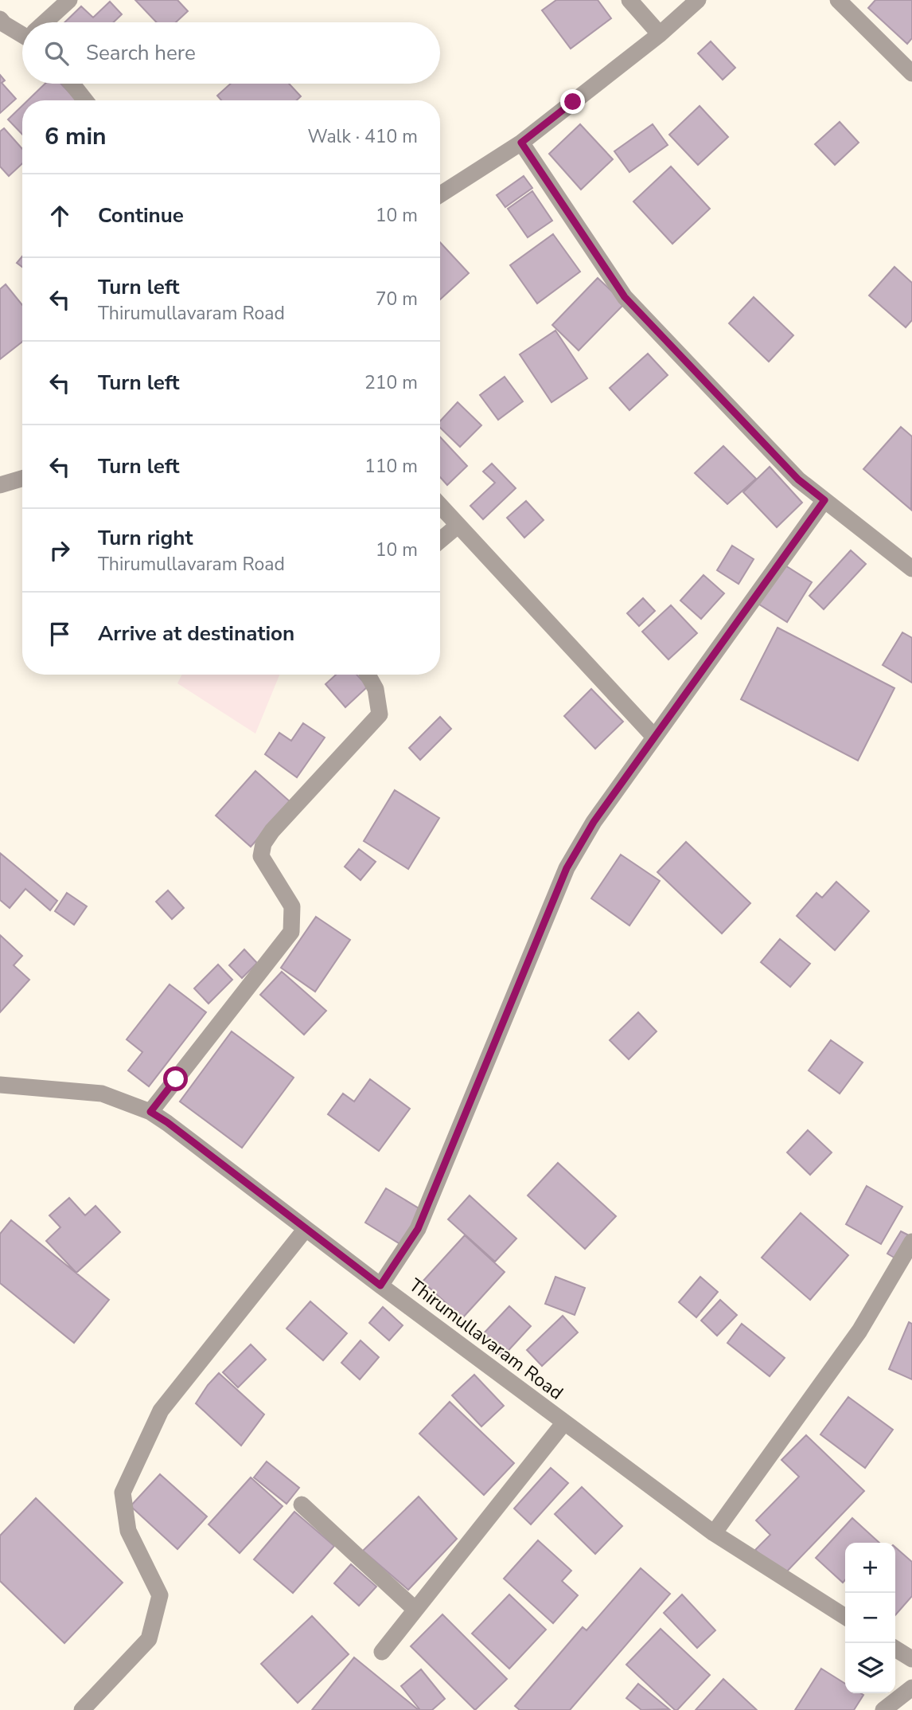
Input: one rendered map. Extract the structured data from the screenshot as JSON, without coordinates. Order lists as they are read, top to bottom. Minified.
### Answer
{"streets":{"street":["Thirumullavaram Road"]},"page":{"search":"Search here","heading":["6 min","Walk · 410 m"],"list":[["Continue","10 m"],["Turn left","Thirumullavaram Road","70 m"],["Turn left","210 m"],["Turn left","110 m"],["Turn right","Thirumullavaram Road","10 m"],"Arrive at destination"],"map_buttons":["+","−"]}}
